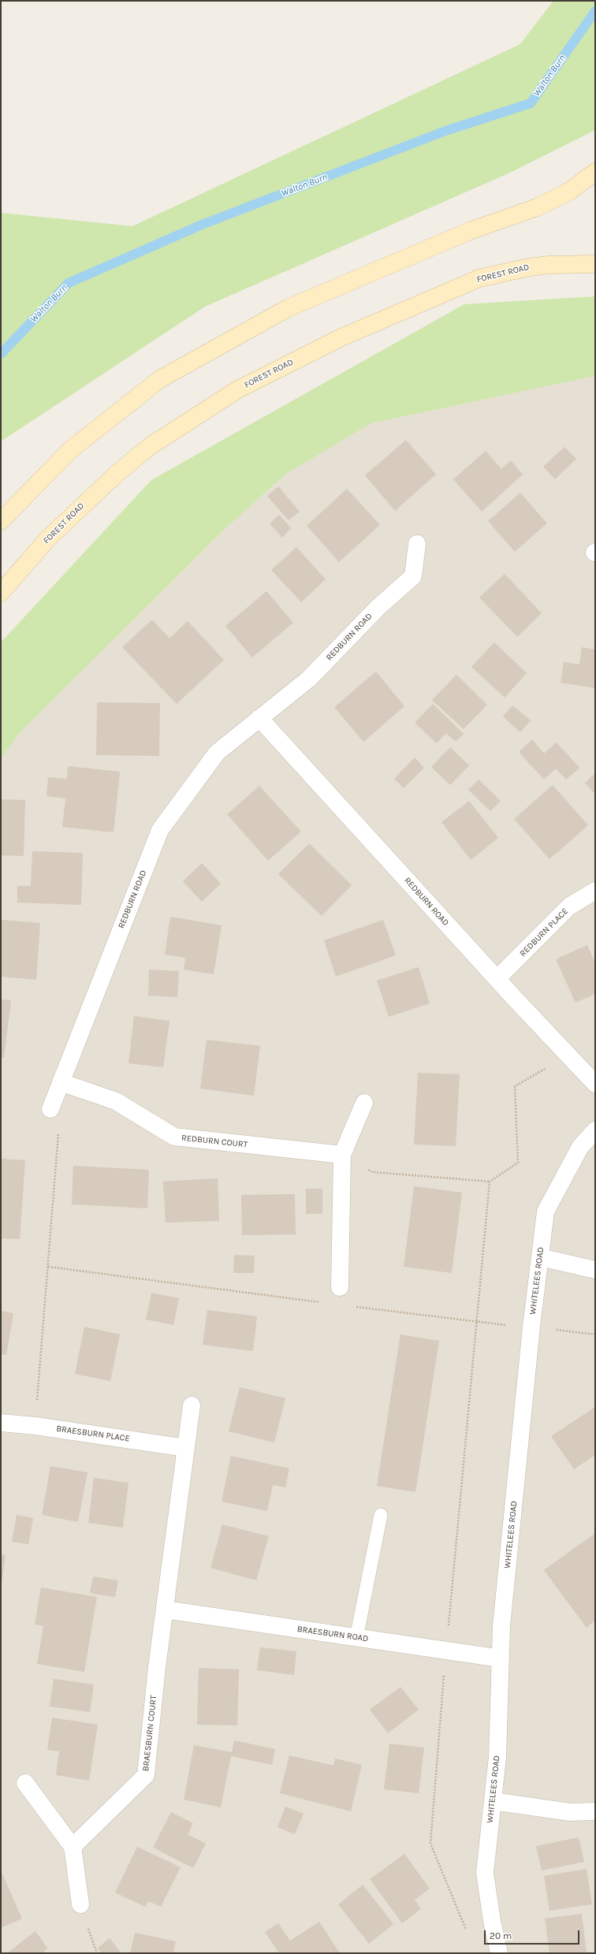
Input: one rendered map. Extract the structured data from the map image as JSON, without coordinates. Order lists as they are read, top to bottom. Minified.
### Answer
{"streets":{"street":["FOREST ROAD","REDBURN ROAD","REDBURN PLACE","REDBURN COURT","WHITELEES ROAD","BRAESBURN PLACE","BRAESBURN ROAD","BRAESBURN COURT"]},"crossings":[["REDBURN ROAD","REDBURN PLACE"],["REDBURN ROAD","REDBURN COURT"],["WHITELEES ROAD","BRAESBURN ROAD"],["BRAESBURN ROAD","BRAESBURN COURT"]],"water":["Walton Burn"],"scale_bar":"20 m"}
